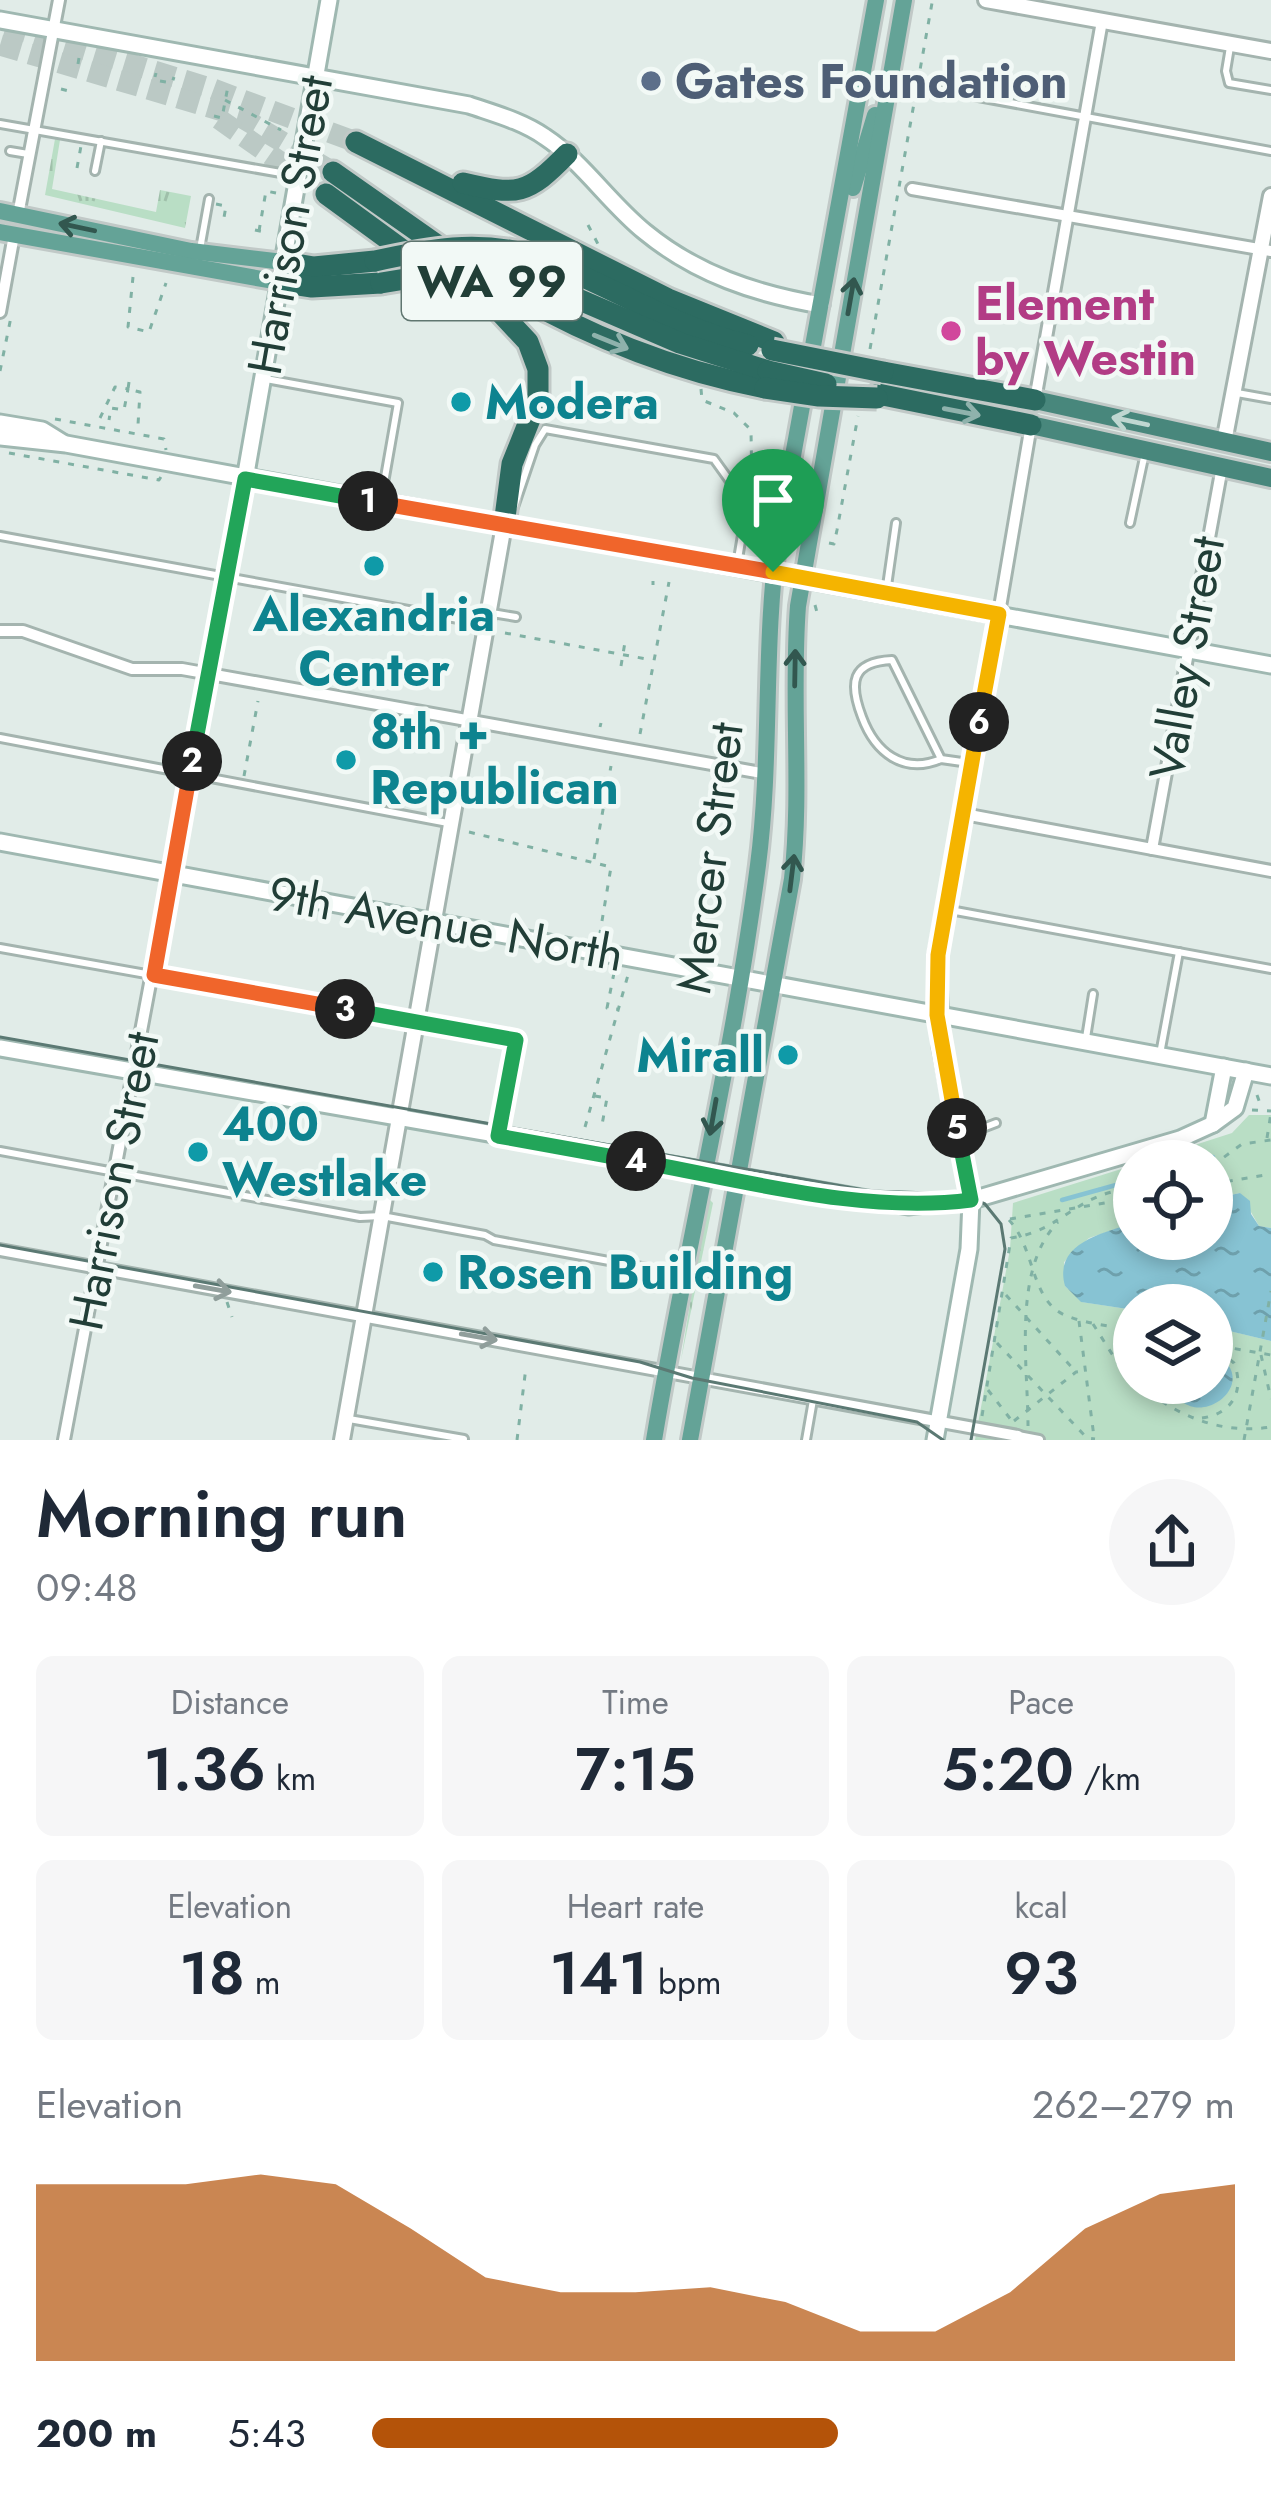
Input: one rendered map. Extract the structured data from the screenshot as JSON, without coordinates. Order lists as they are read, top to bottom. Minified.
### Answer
{"streets":{"highway":["WA 99"],"main road":["Harrison Street","Mercer Street","9th Avenue North"],"street":["Valley Street"]},"crossings":[["Harrison Street","9th Avenue North"],["WA 99","Valley Street"],["Mercer Street","9th Avenue North"]],"places":["Gates Foundation","Element by Westin","Modera","Alexandria Center","8th + Republican","Mirall","400 Westlake","Rosen Building"],"page":{"pins":["1","6","2","3","5","4"],"heading":["Morning run","09:48"],"stats":[["Distance","1.36 km"],["Time","7:15"],["Pace","5:20 /km"],["Elevation","18 m"],["Heart rate","141 bpm"],["kcal","93"]],"chart":["Elevation","262–279 m"],"list":[{"name":"200 m","note":"5:43"}]}}
